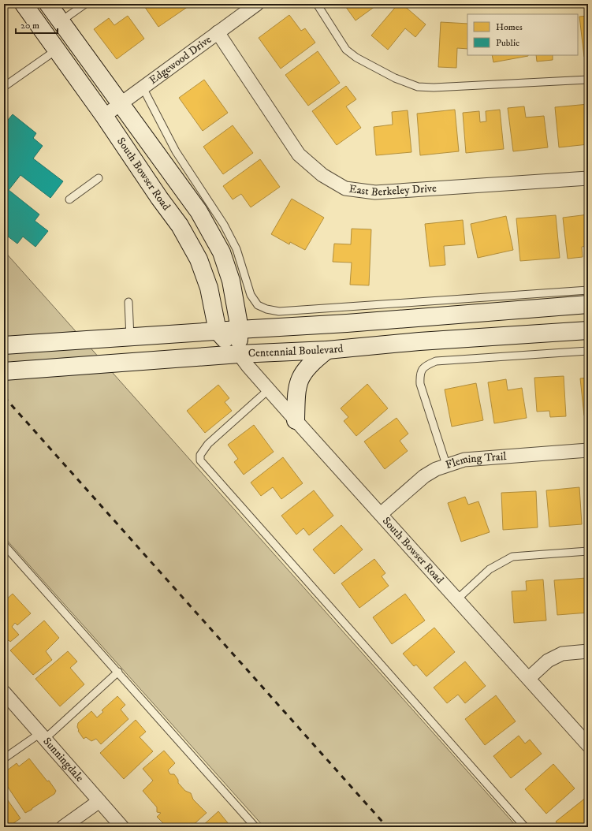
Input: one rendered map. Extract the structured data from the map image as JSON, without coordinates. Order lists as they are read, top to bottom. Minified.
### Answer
{"streets":{"main road":["South Bowser Road","Centennial Boulevard"],"street":["Edgewood Drive","East Berkeley Drive","Fleming Trail","Sunningdale"]},"crossings":[["Edgewood Drive","South Bowser Road"],["Edgewood Drive","East Berkeley Drive"],["South Bowser Road","Centennial Boulevard"],["South Bowser Road","Fleming Trail"]],"legend":["Homes","Public"],"scale_bar":"20 m"}
